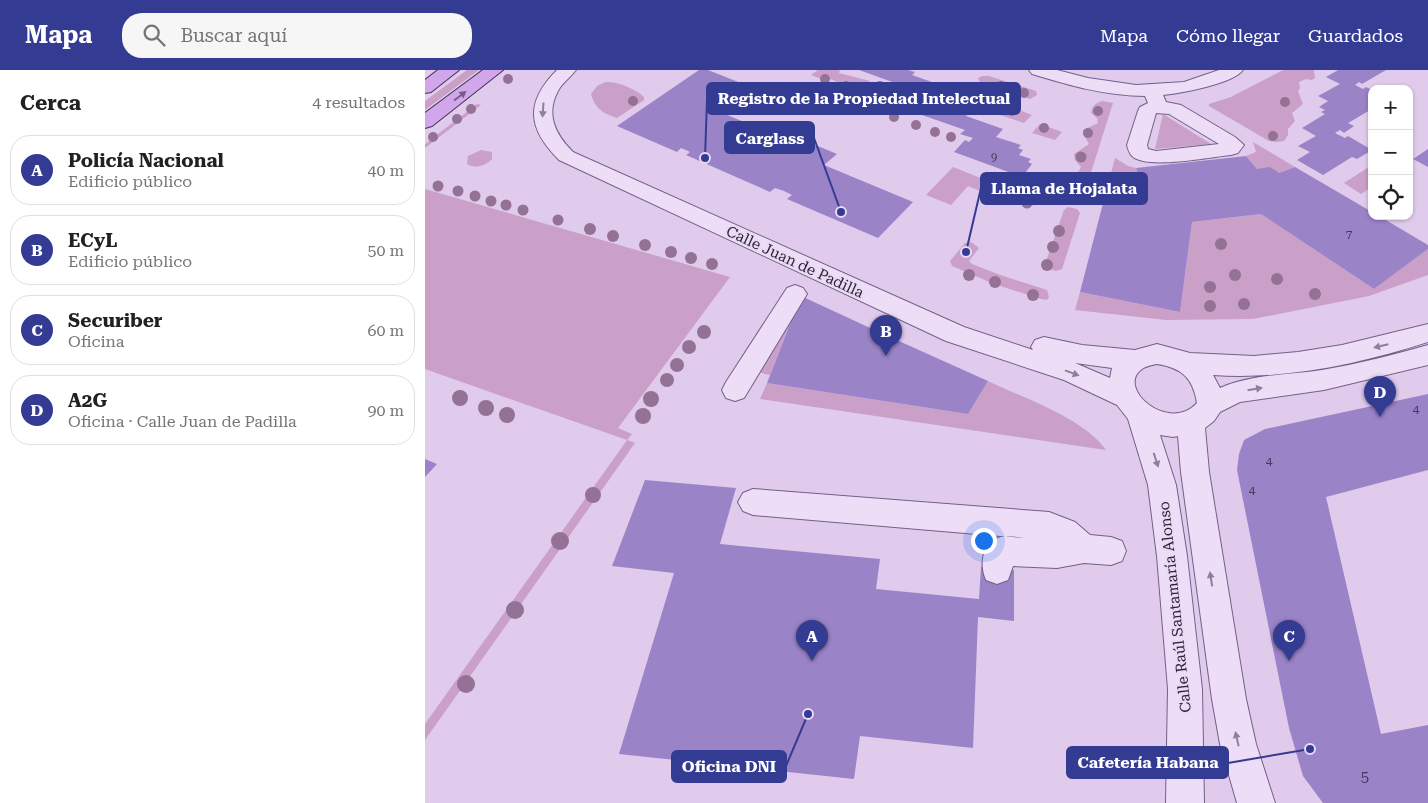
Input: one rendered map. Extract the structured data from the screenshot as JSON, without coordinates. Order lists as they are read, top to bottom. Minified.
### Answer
{"streets":{"street":["Calle Juan de Padilla","Calle Raúl Santamaría Alonso"]},"crossings":[["Calle Juan de Padilla","Calle Raúl Santamaría Alonso"]],"places":["Registro de la Propiedad Intelectual","Carglass","Llama de Hojalata","Oficina DNI","Cafetería Habana"],"house_numbers":["9","7","4","4","4","5"],"page":{"header":"Mapa","search":"Buscar aquí","nav":["Mapa","Cómo llegar","Guardados"],"heading":["Cerca","4 resultados"],"map_buttons":["+","−"],"list":[{"mark":"A","name":"Policía Nacional","note":"Edificio público","value":"40 m"},{"mark":"B","name":"ECyL","note":"Edificio público","value":"50 m"},{"mark":"C","name":"Securiber","note":"Oficina","value":"60 m"},{"mark":"D","name":"A2G","note":"Oficina · Calle Juan de Padilla","value":"90 m"}],"pins":["B","D","A","C"]}}
